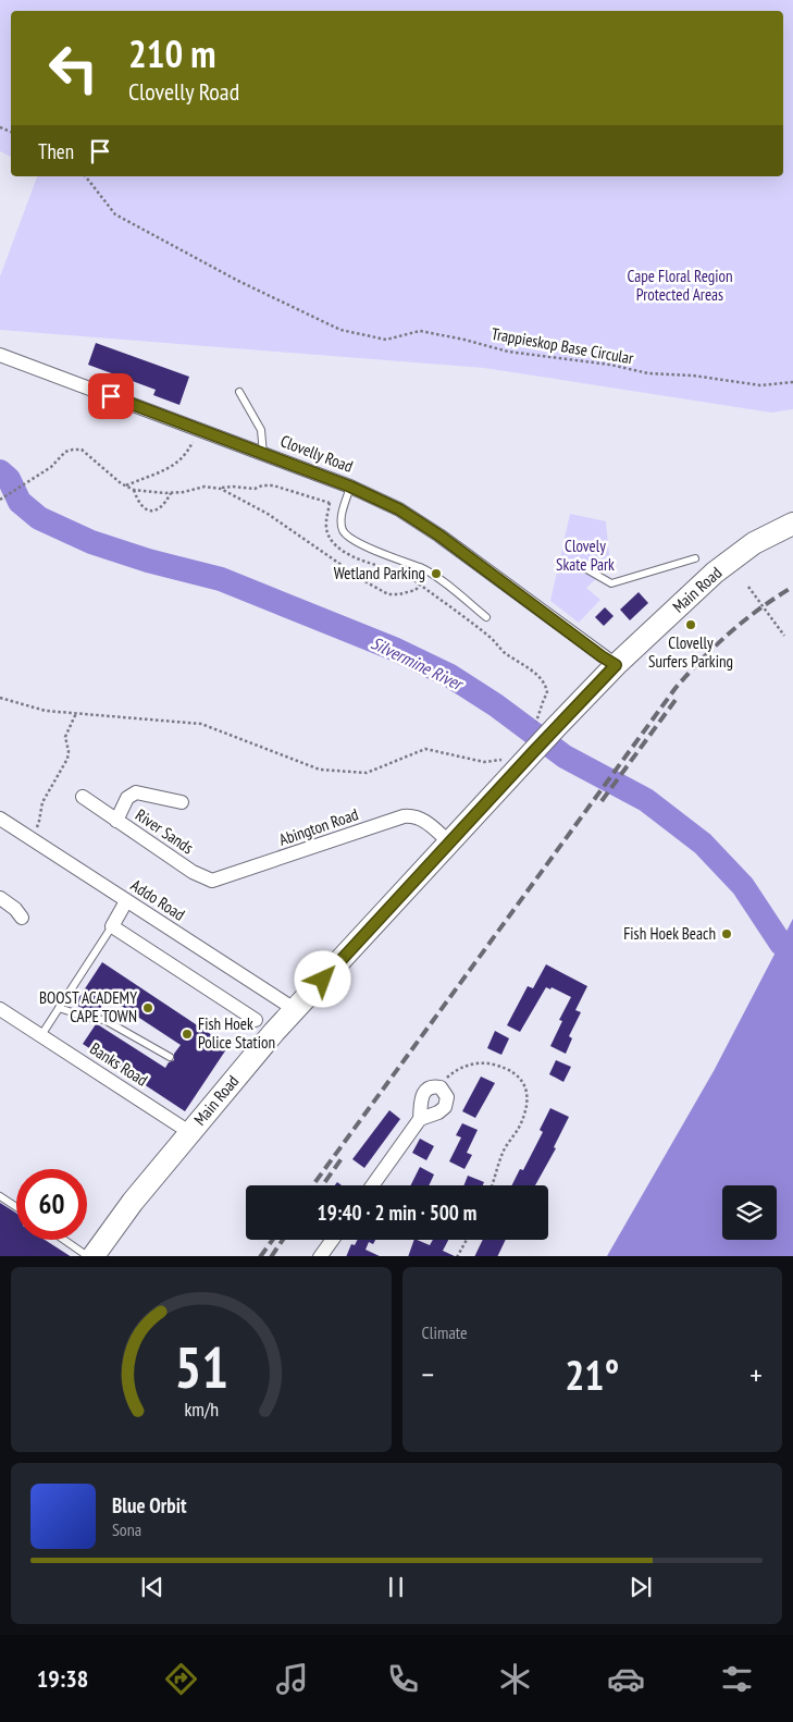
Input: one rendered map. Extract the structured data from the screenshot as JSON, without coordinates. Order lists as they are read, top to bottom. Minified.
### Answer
{"streets":{"main road":["Main Road"],"street":["Clovelly Road","Abington Road","River Sands","Addo Road","Banks Road"],"path":["Trappieskop Base Circular"]},"crossings":[["Clovelly Road","Main Road"],["Main Road","Abington Road"],["Main Road","Addo Road"],["Main Road","Banks Road"],["Abington Road","River Sands"]],"water":["Silvermine River"],"parks":["Cape Floral Region Protected Areas","Clovely Skate Park"],"places":["Wetland Parking","Clovelly Surfers Parking","Fish Hoek Beach","BOOST ACADEMY CAPE TOWN","Fish Hoek Police Station"],"page":{"turn":["210 m","Clovelly Road"],"then":"Then","limit":"60","trip":"19:40 · 2 min · 500 m","tile":"Climate","heat":["−","21°","+"],"song":["Blue Orbit","Sona"],"tabs":"19:38","gauge":["51","km/h"]}}
